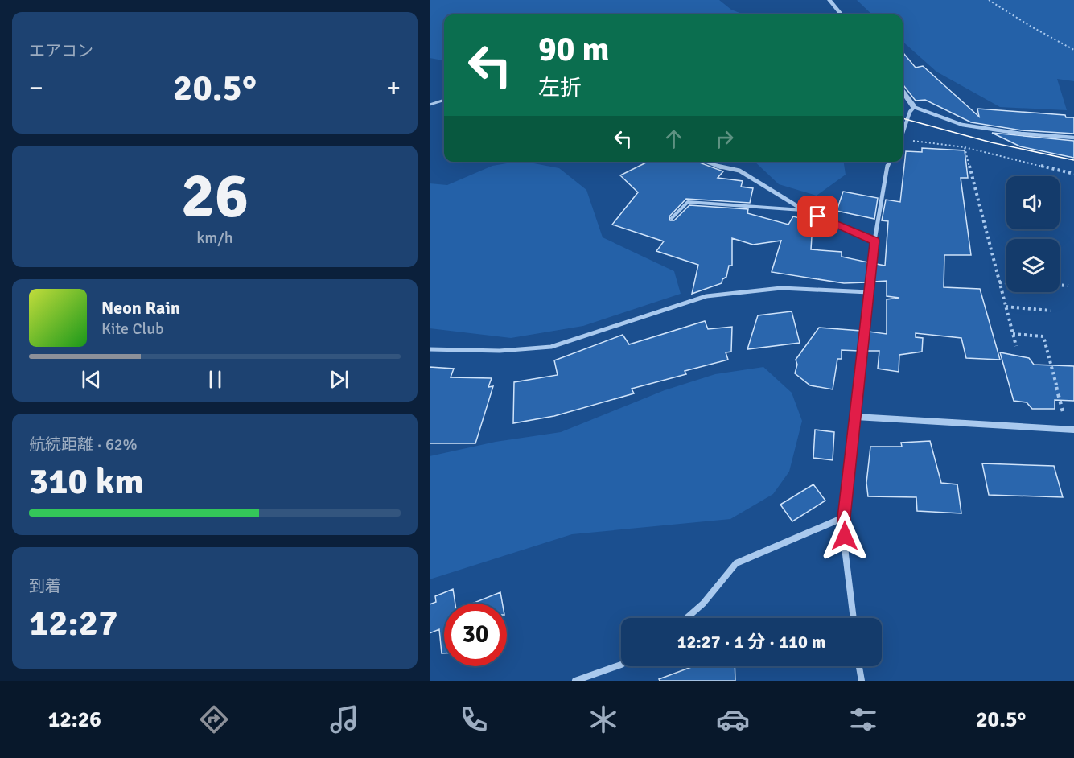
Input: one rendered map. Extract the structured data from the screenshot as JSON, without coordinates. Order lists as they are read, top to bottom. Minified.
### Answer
{"page":{"tile":["エアコン",["26","km/h"],["航続距離 · 62%","310 km"],["到着","12:27"]],"turn":["90 m","左折"],"heat":["−","20.5°","+"],"song":["Neon Rain","Kite Club"],"limit":"30","trip":"12:27 · 1 分 · 110 m","tabs":["12:26","20.5°"]}}
